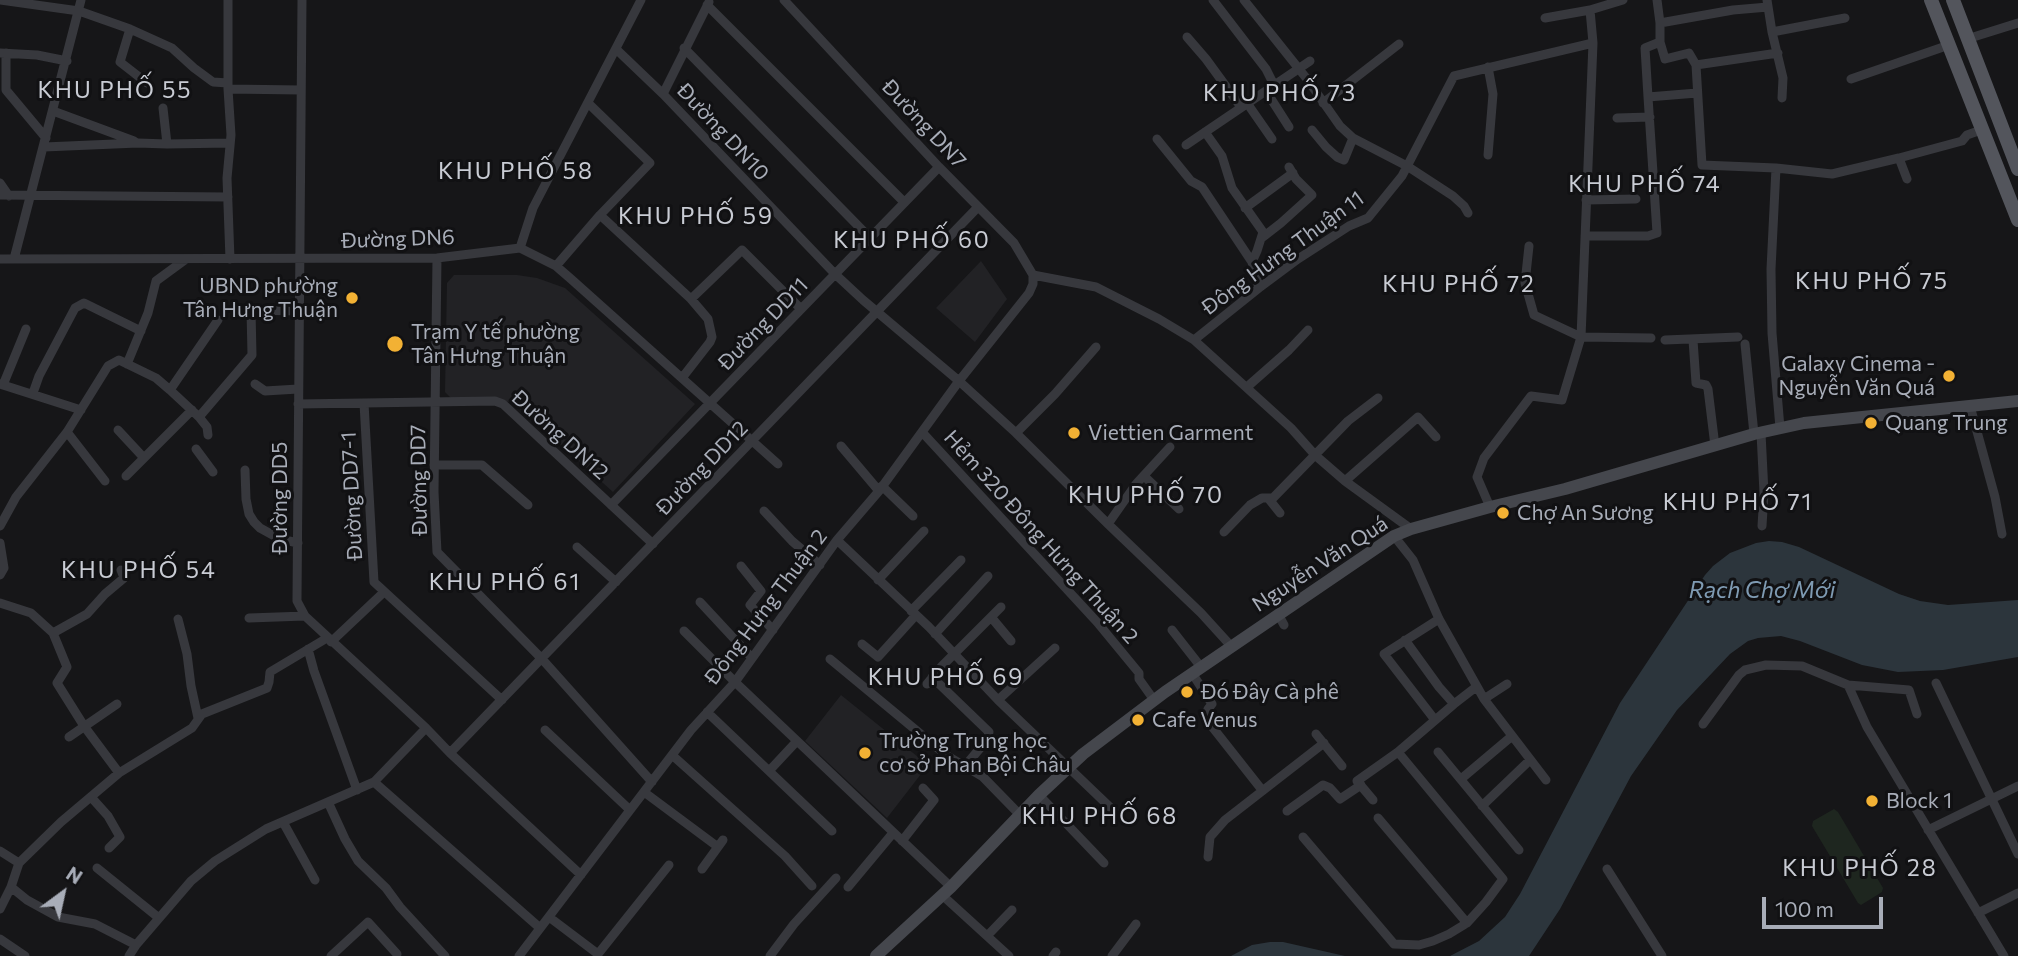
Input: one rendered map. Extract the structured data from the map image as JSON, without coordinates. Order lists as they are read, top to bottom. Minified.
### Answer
{"streets":{"main road":["Nguyễn Văn Quá"],"street":["Đường DN7","Đường DN10","Đường DN6","Đông Hưng Thuận 11","Đường DD11","Đường DN12","Đường DD12","Đường DD7","Đường DD7-1","Đường DD5","Hẻm 320 Đông Hưng Thuận 2","Đông Hưng Thuận 2"]},"crossings":[["Đường DN7","Đông Hưng Thuận 11"],["Đường DN7","Đường DD11"],["Đường DN7","Đường DD12"],["Đường DN7","Đông Hưng Thuận 2"],["Đường DN10","Đường DD11"],["Đường DN10","Đường DD12"],["Đường DN10","Nguyễn Văn Quá"],["Đường DN10","Đông Hưng Thuận 2"],["Đường DN6","Đường DD7"],["Đường DN6","Đường DD5"],["Đông Hưng Thuận 11","Nguyễn Văn Quá"],["Đông Hưng Thuận 11","Đông Hưng Thuận 2"],["Đường DD11","Đường DN12"],["Đường DN12","Đường DD12"],["Đường DN12","Đường DD7"],["Đường DN12","Đường DD7-1"],["Đường DN12","Đường DD5"],["Đường DD12","Đường DD7"],["Đường DD12","Đường DD7-1"],["Đường DD7","Đông Hưng Thuận 2"],["Hẻm 320 Đông Hưng Thuận 2","Nguyễn Văn Quá"],["Hẻm 320 Đông Hưng Thuận 2","Đông Hưng Thuận 2"]],"districts":["KHU PHỐ 55","KHU PHỐ 73","KHU PHỐ 58","KHU PHỐ 74","KHU PHỐ 59","KHU PHỐ 60","KHU PHỐ 75","KHU PHỐ 72","KHU PHỐ 70","KHU PHỐ 71","KHU PHỐ 54","KHU PHỐ 61","KHU PHỐ 69","KHU PHỐ 68","KHU PHỐ 28"],"water":["Rạch Chợ Mới"],"places":["UBND phường Tân Hưng Thuận","Trạm Y tế phường Tân Hưng Thuận","Galaxy Cinema - Nguyễn Văn Quá","Quang Trung","Viettien Garment","Chợ An Sương","Đó Đây Cà phê","Cafe Venus","Trường Trung học cơ sở Phan Bội Châu","Block 1"],"scale_bar":"100 m","north":"top right"}
